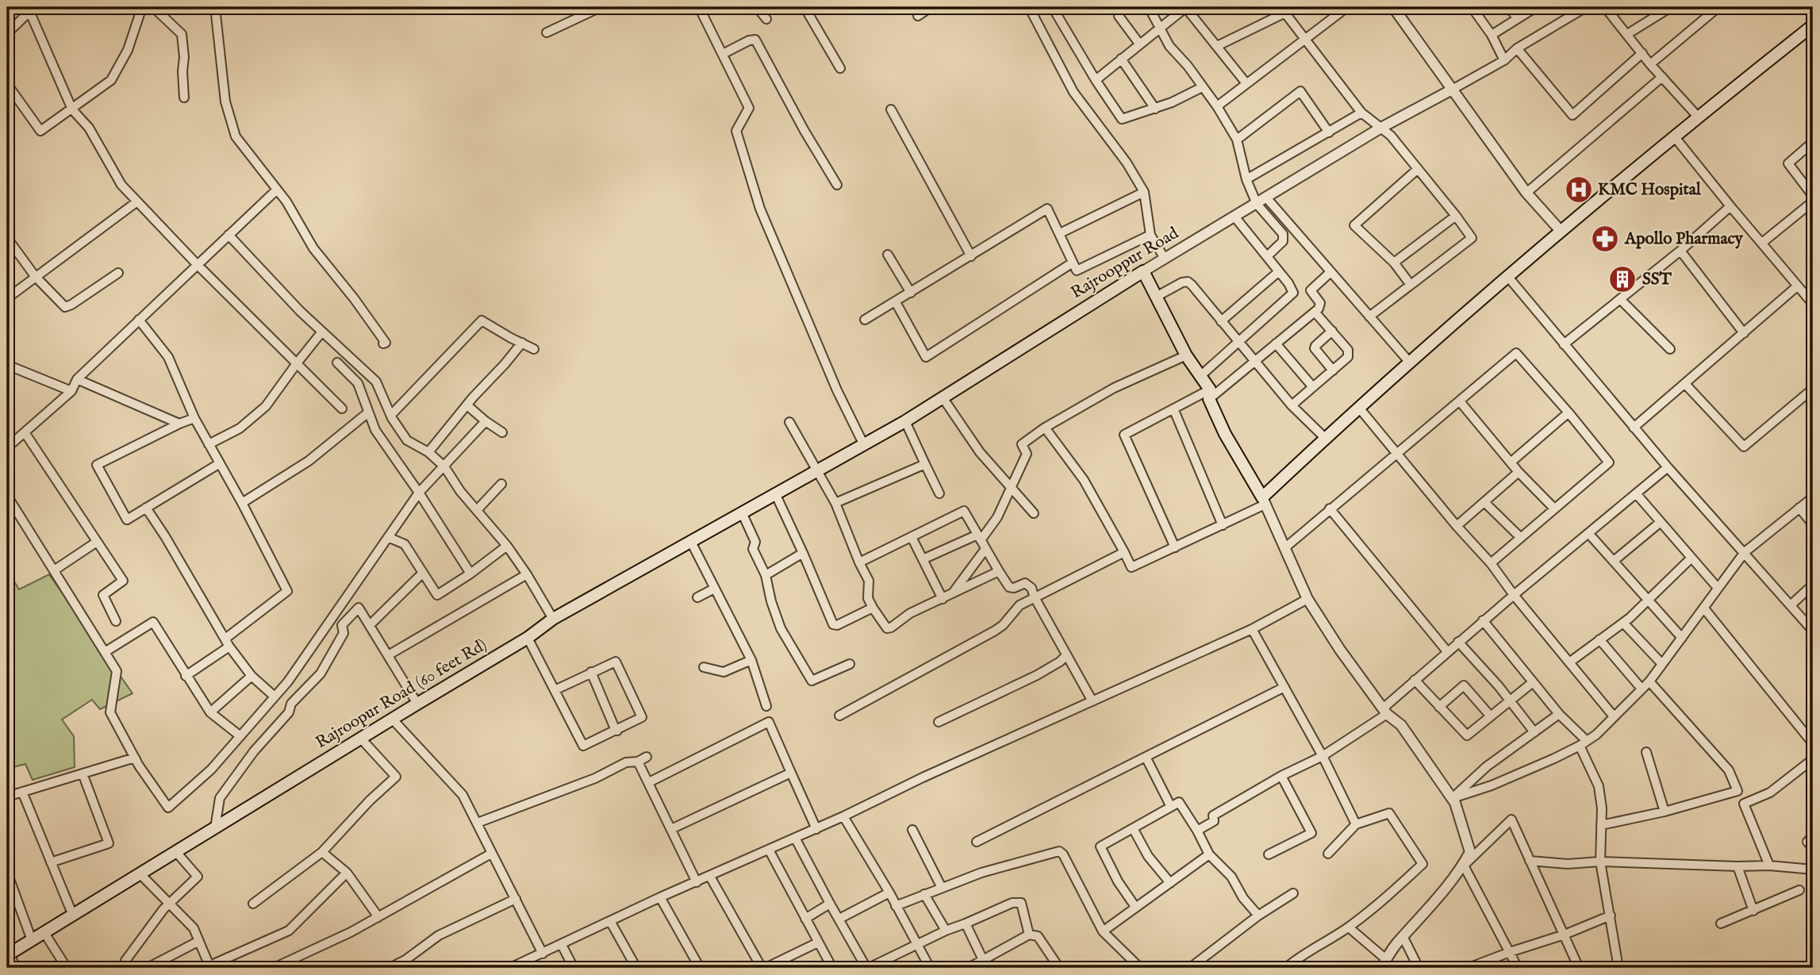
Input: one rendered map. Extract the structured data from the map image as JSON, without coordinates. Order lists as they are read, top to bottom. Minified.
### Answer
{"streets":{"main road":["Rajrooppur Road","Rajroopur Road (60 feet Rd)"]},"crossings":[["Rajrooppur Road","Rajroopur Road (60 feet Rd)"]],"places":{"hospital":["KMC Hospital"],"pharmacy":["Apollo Pharmacy"],"building":["SST"]}}
